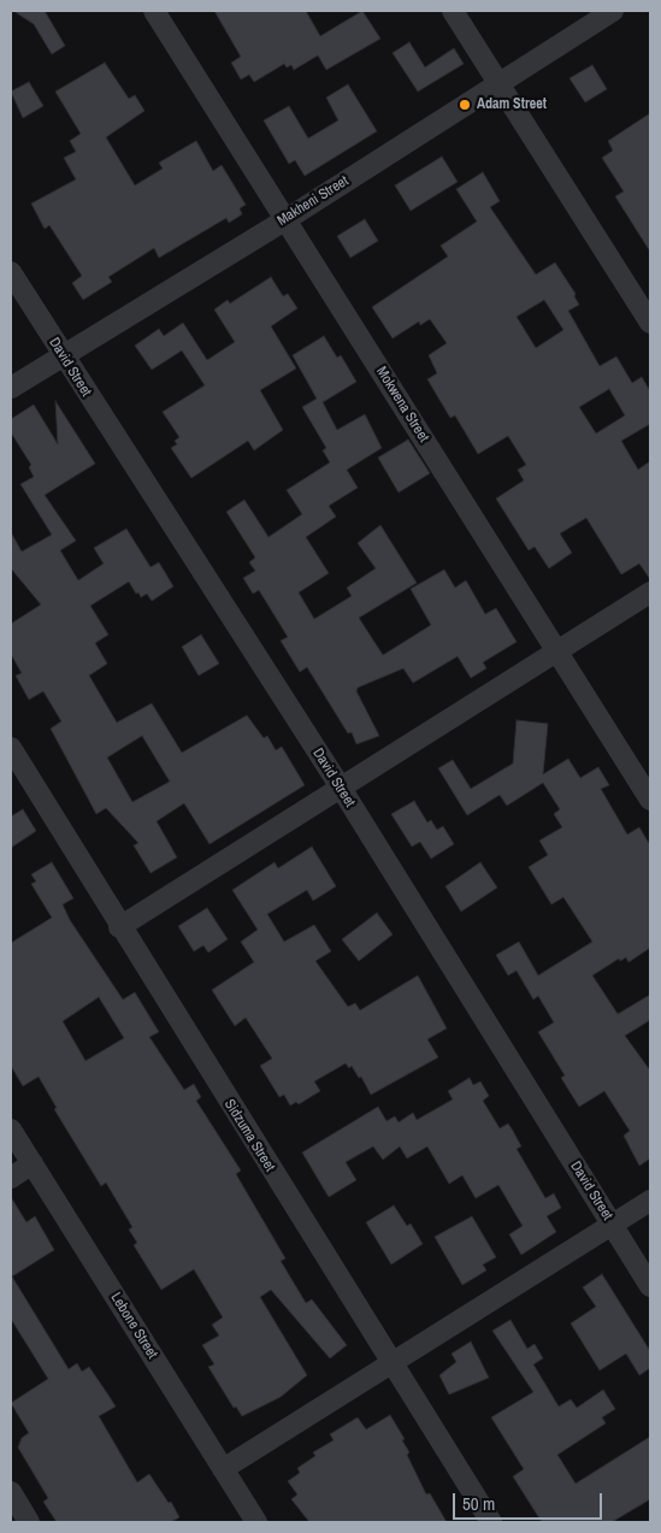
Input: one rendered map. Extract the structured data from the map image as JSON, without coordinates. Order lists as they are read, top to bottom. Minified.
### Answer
{"streets":{"street":["Makheni Street","David Street","Mokwena Street","Sidzuma Street","Lebone Street"]},"crossings":[["Makheni Street","David Street"],["Makheni Street","Mokwena Street"]],"places":["Adam Street"],"scale_bar":"50 m"}
